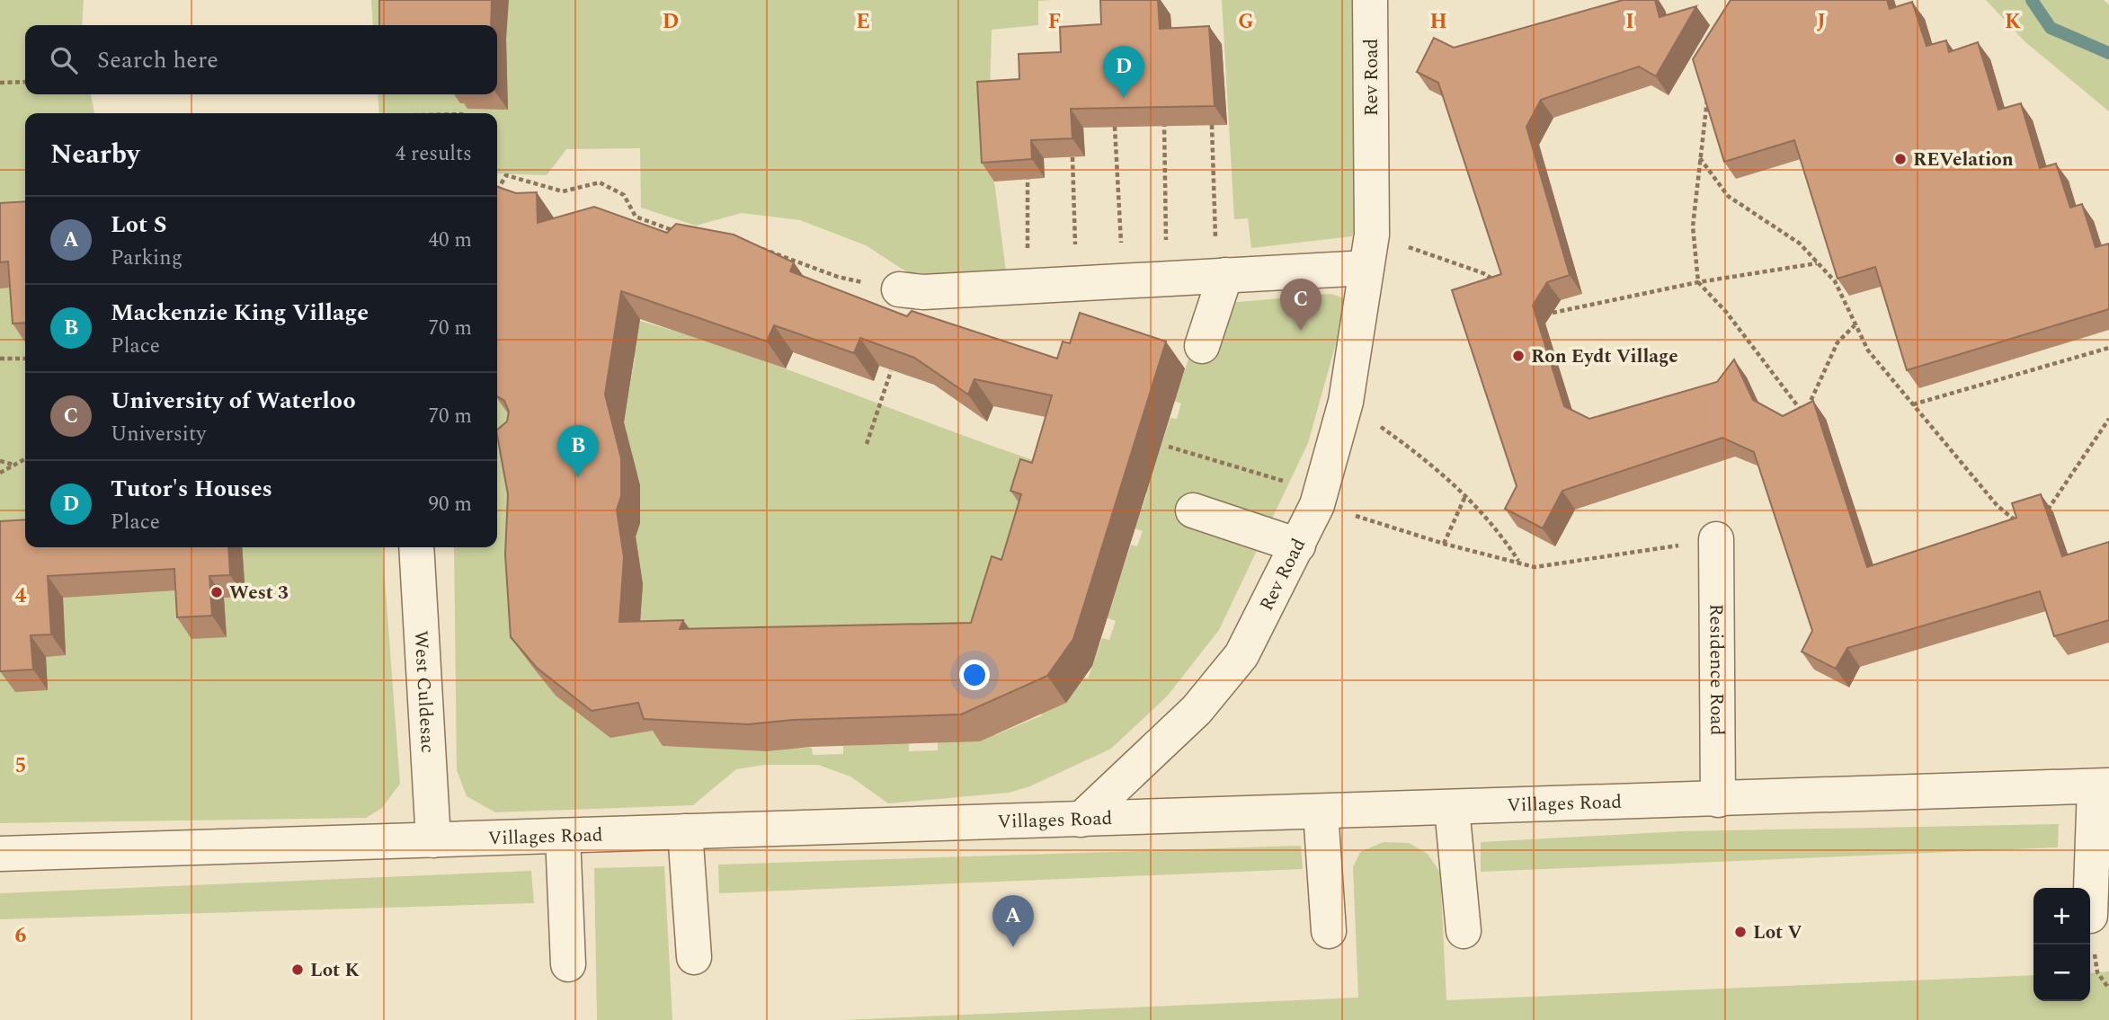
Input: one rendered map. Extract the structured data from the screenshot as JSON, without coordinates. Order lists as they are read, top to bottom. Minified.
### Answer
{"streets":{"lane":["Rev Road","Residence Road","West Culdesac","Villages Road"]},"crossings":[["Rev Road","Villages Road"],["Residence Road","Villages Road"],["West Culdesac","Villages Road"]],"places":["REVelation","Ron Eydt Village","West 3","Lot V","Lot K"],"page":{"search":"Search here","pins":["D","C","B","A"],"heading":["Nearby","4 results"],"list":[{"mark":"A","name":"Lot S","note":"Parking","value":"40 m"},{"mark":"B","name":"Mackenzie King Village","note":"Place","value":"70 m"},{"mark":"C","name":"University of Waterloo","note":"University","value":"70 m"},{"mark":"D","name":"Tutor's Houses","note":"Place","value":"90 m"}],"map_buttons":["+","−"]},"grid":{"columns":["D","E","F","G","H","I","J","K"],"rows":["4","5","6"]}}
